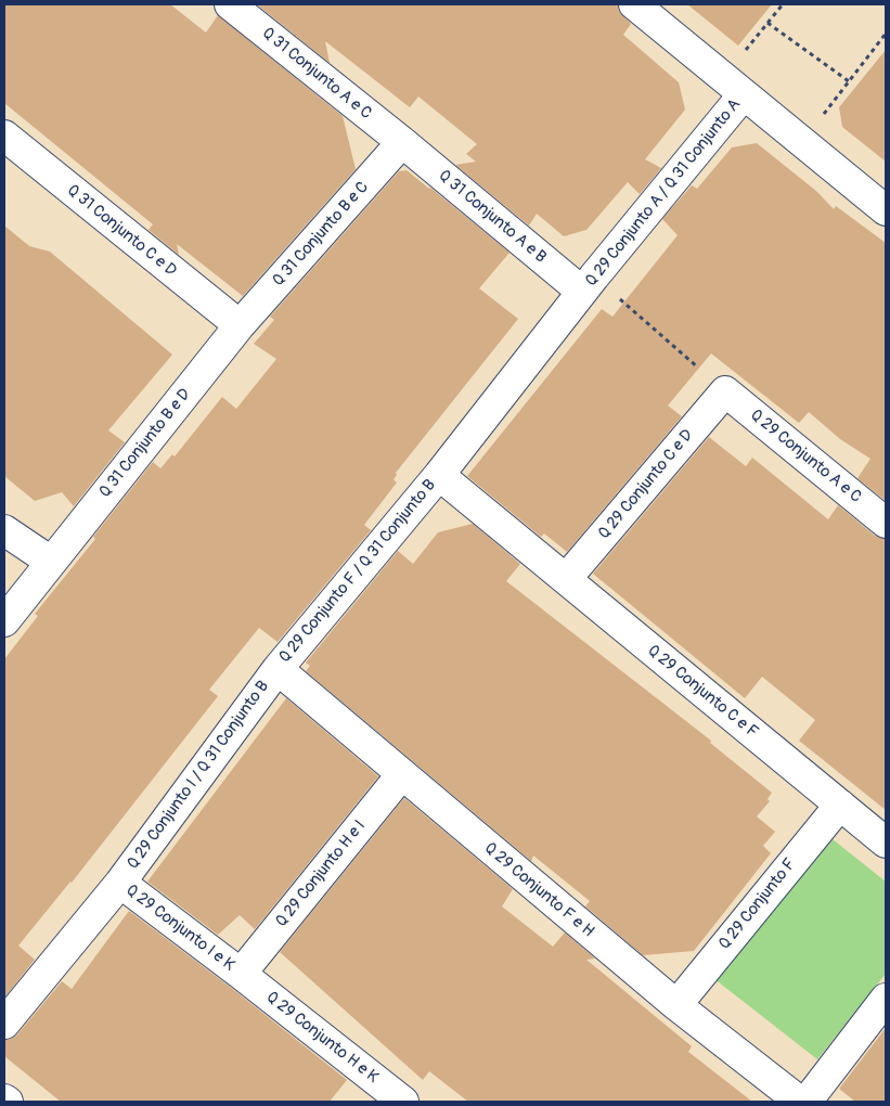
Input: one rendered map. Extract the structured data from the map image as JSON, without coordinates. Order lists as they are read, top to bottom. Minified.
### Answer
{"streets":{"street":["Q 31 Conjunto A e C","Q 29 Conjunto A / Q 31 Conjunto A","Q 31 Conjunto A e B","Q 31 Conjunto C e D","Q 31 Conjunto B e C","Q 31 Conjunto B e D","Q 29 Conjunto A e C","Q 29 Conjunto C e D","Q 29 Conjunto F / Q 31 Conjunto B","Q 29 Conjunto C e F","Q 29 Conjunto I / Q 31 Conjunto B","Q 29 Conjunto H e I","Q 29 Conjunto F e H","Q 29 Conjunto F","Q 29 Conjunto I e K","Q 29 Conjunto H e K"]},"crossings":[["Q 31 Conjunto A e C","Q 31 Conjunto A e B"],["Q 31 Conjunto A e C","Q 31 Conjunto B e C"],["Q 29 Conjunto A / Q 31 Conjunto A","Q 31 Conjunto A e B"],["Q 29 Conjunto A / Q 31 Conjunto A","Q 29 Conjunto F / Q 31 Conjunto B"],["Q 29 Conjunto A / Q 31 Conjunto A","Q 29 Conjunto C e F"],["Q 31 Conjunto A e B","Q 31 Conjunto B e C"],["Q 31 Conjunto C e D","Q 31 Conjunto B e C"],["Q 31 Conjunto C e D","Q 31 Conjunto B e D"],["Q 31 Conjunto B e C","Q 31 Conjunto B e D"],["Q 29 Conjunto A e C","Q 29 Conjunto C e D"],["Q 29 Conjunto C e D","Q 29 Conjunto C e F"],["Q 29 Conjunto F / Q 31 Conjunto B","Q 29 Conjunto C e F"],["Q 29 Conjunto F / Q 31 Conjunto B","Q 29 Conjunto I / Q 31 Conjunto B"],["Q 29 Conjunto F / Q 31 Conjunto B","Q 29 Conjunto F e H"],["Q 29 Conjunto C e F","Q 29 Conjunto F"],["Q 29 Conjunto I / Q 31 Conjunto B","Q 29 Conjunto F e H"],["Q 29 Conjunto I / Q 31 Conjunto B","Q 29 Conjunto I e K"],["Q 29 Conjunto H e I","Q 29 Conjunto F e H"],["Q 29 Conjunto H e I","Q 29 Conjunto I e K"],["Q 29 Conjunto H e I","Q 29 Conjunto H e K"],["Q 29 Conjunto F e H","Q 29 Conjunto F"],["Q 29 Conjunto I e K","Q 29 Conjunto H e K"]]}
